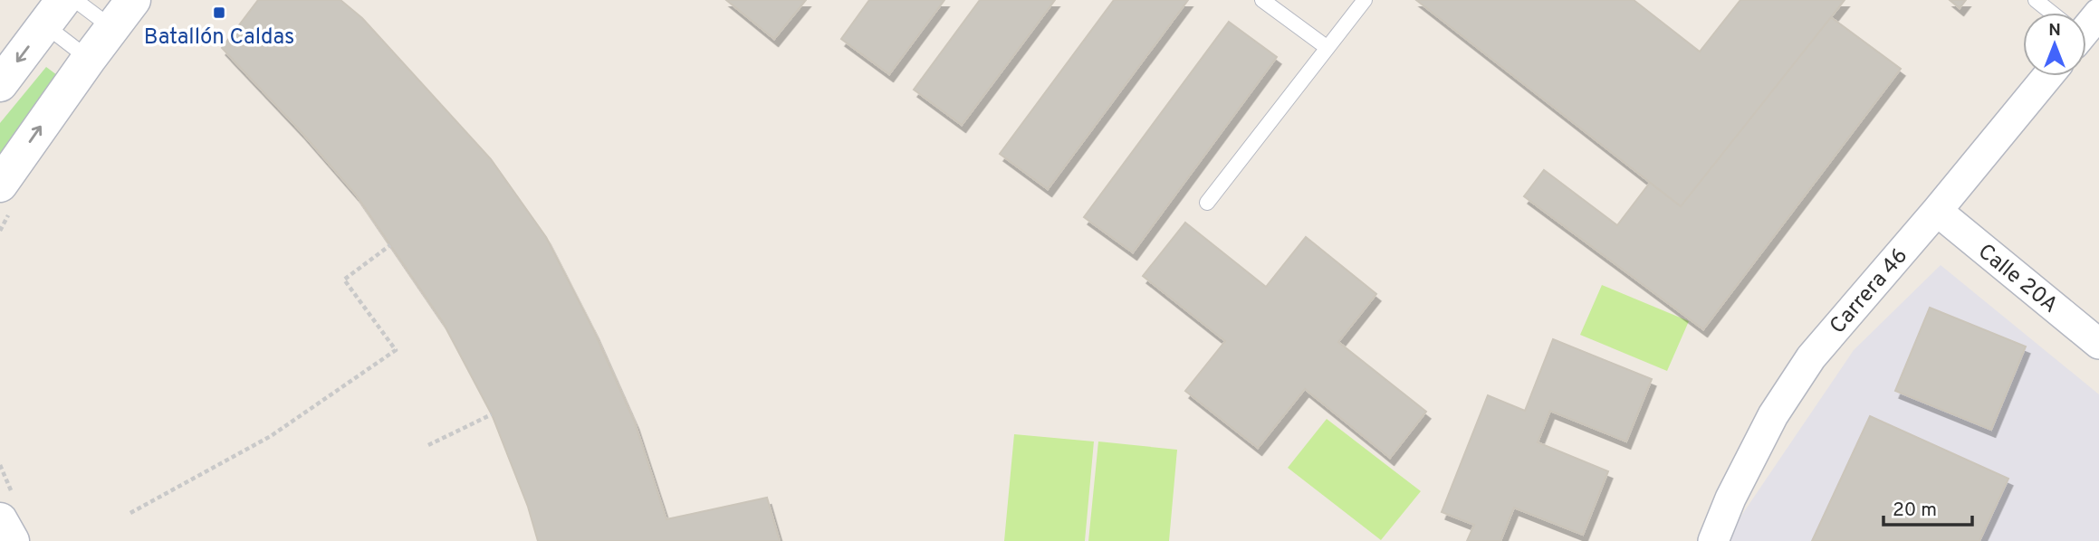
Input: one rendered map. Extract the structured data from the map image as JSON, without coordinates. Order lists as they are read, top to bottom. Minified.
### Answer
{"streets":{"street":["Calle 20A","Carrera 46"]},"crossings":[["Calle 20A","Carrera 46"]],"places":{"transit":["Batallón Caldas"]},"scale_bar":"20 m","north":"top"}
